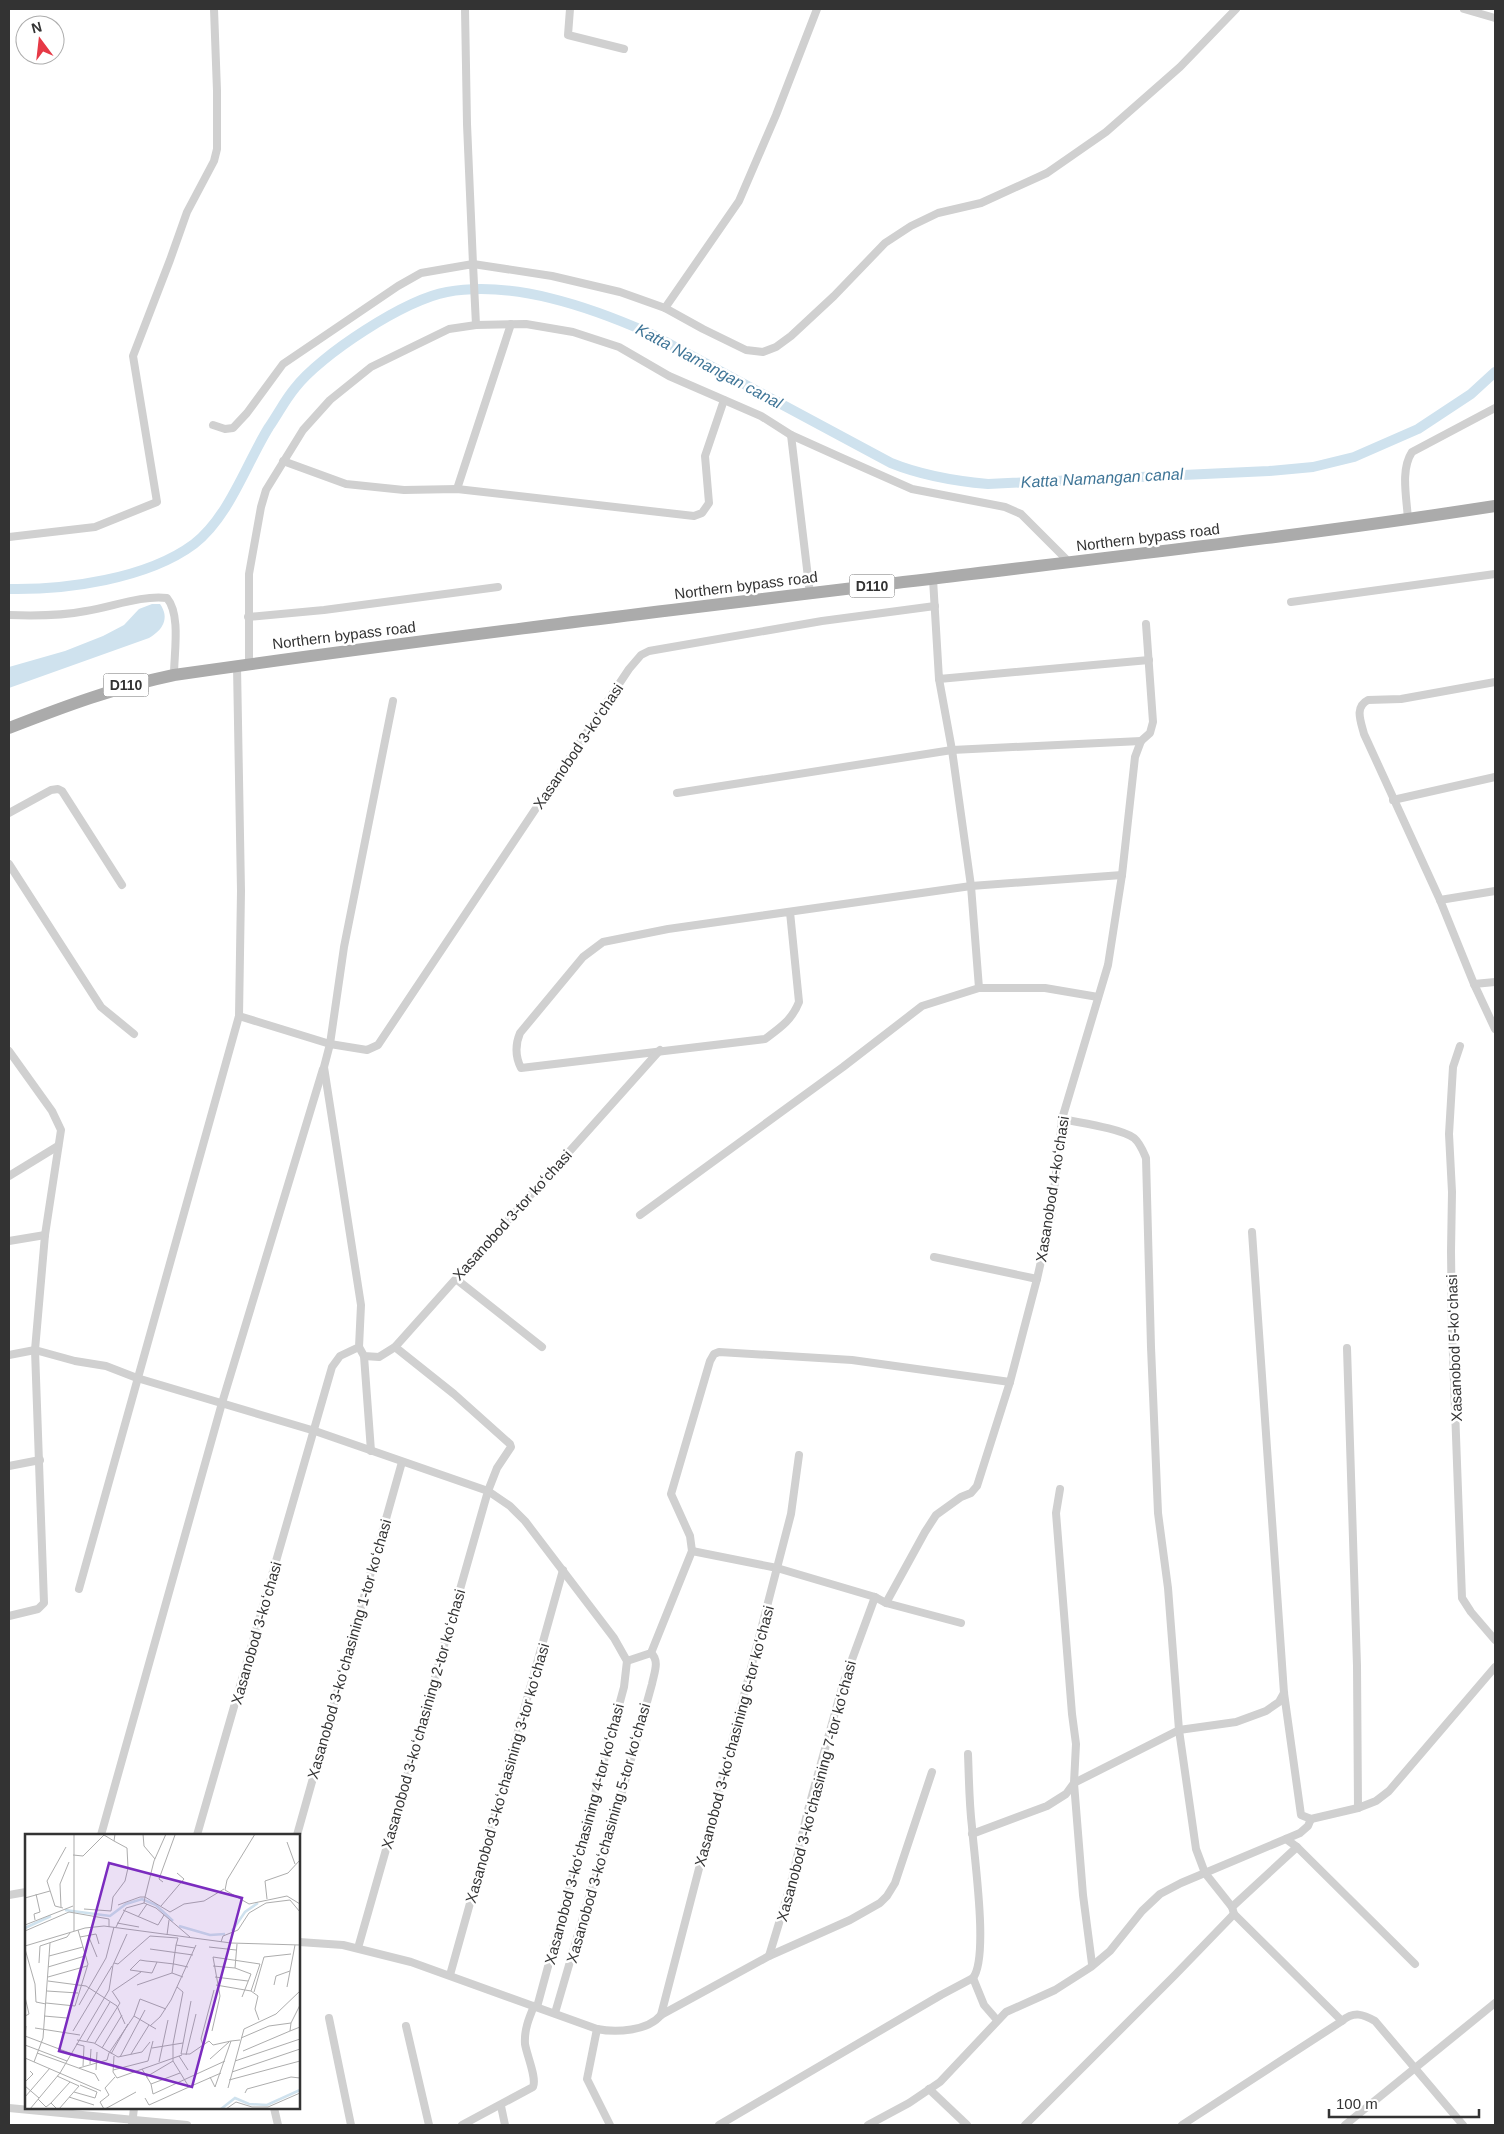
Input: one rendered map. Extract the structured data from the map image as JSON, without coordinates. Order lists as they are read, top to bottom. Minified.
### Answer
{"streets":{"main road":["Northern bypass road","D110"],"street":["Xasanobod 3-koʻchasi","Xasanobod 4-koʻchasi","Xasanobod 3-tor koʻchasi","Xasanobod 5-koʻchasi","Xasanobod 3-koʻchasining 1-tor koʻchasi","Xasanobod 3-koʻchasining 2-tor koʻchasi","Xasanobod 3-koʻchasining 6-tor koʻchasi","Xasanobod 3-koʻchasining 3-tor koʻchasi","Xasanobod 3-koʻchasining 7-tor koʻchasi","Xasanobod 3-koʻchasining 5-tor koʻchasi","Xasanobod 3-koʻchasining 4-tor koʻchasi"]},"crossings":[["Xasanobod 3-tor koʻchasi","Xasanobod 3-koʻchasining 2-tor koʻchasi"]],"water":["Katta Namangan canal"],"scale_bar":"100 m","north":"top"}
